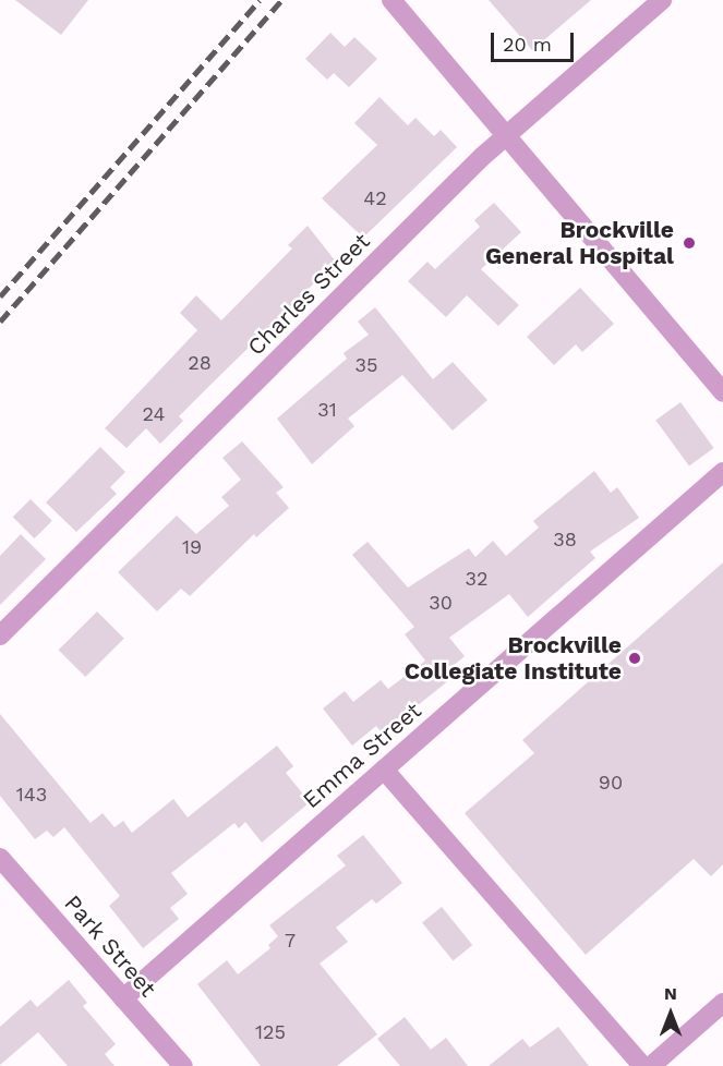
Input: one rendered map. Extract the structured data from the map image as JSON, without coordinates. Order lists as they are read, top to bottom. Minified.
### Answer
{"streets":{"street":["Charles Street","Emma Street","Park Street"]},"crossings":[["Emma Street","Park Street"]],"places":["Brockville General Hospital","Brockville Collegiate Institute"],"house_numbers":["42","28","35","31","24","38","19","32","30","90","143","7","125"],"scale_bar":"20 m","north":"top"}
